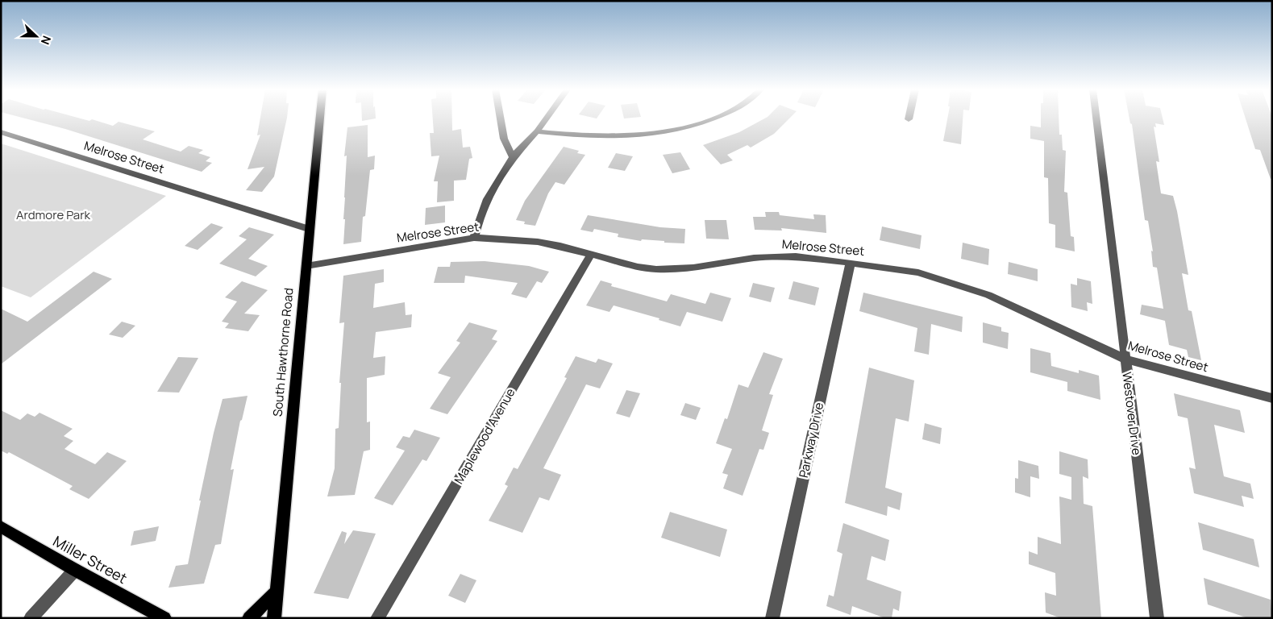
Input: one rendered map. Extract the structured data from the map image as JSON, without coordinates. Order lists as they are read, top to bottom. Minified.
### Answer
{"streets":{"main road":["South Hawthorne Road","Miller Street"],"street":["Melrose Street","Westover Drive","Maplewood Avenue","Parkway Drive"]},"crossings":[["Melrose Street","South Hawthorne Road"],["Melrose Street","Westover Drive"],["Melrose Street","Maplewood Avenue"],["Melrose Street","Parkway Drive"]],"parks":["Ardmore Park"],"north":"right"}
